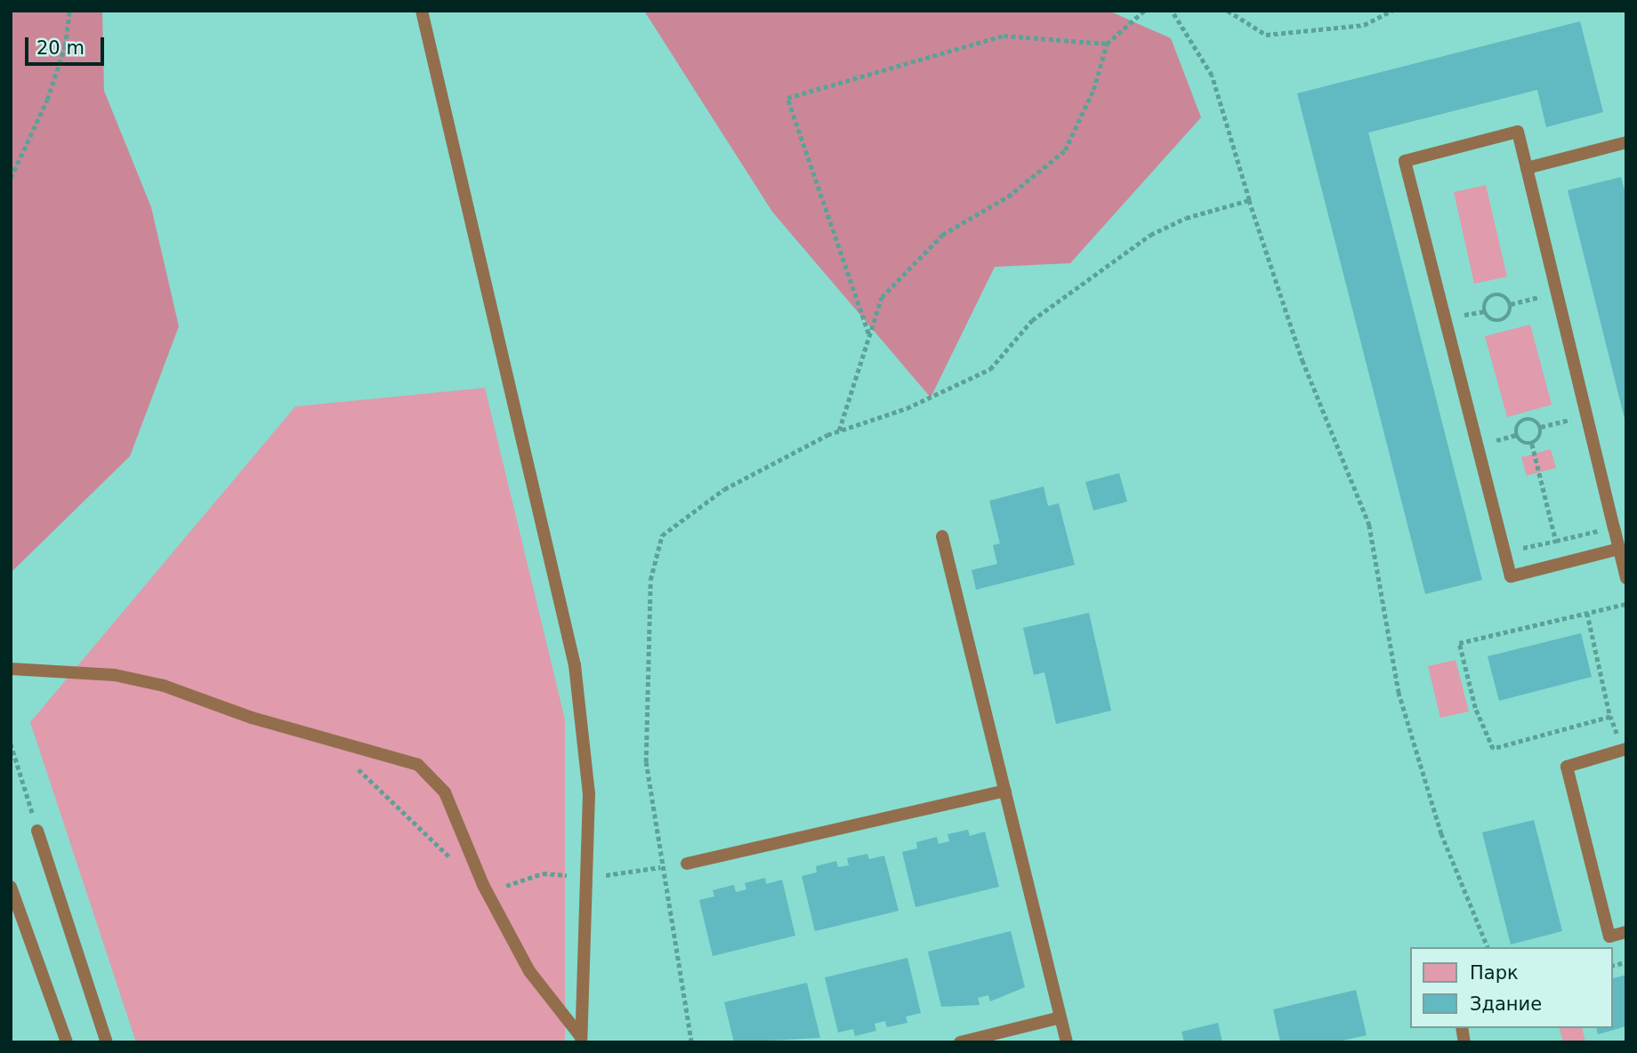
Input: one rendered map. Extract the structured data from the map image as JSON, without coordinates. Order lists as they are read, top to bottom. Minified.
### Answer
{"legend":["Парк","Здание"],"scale_bar":"20 m"}
